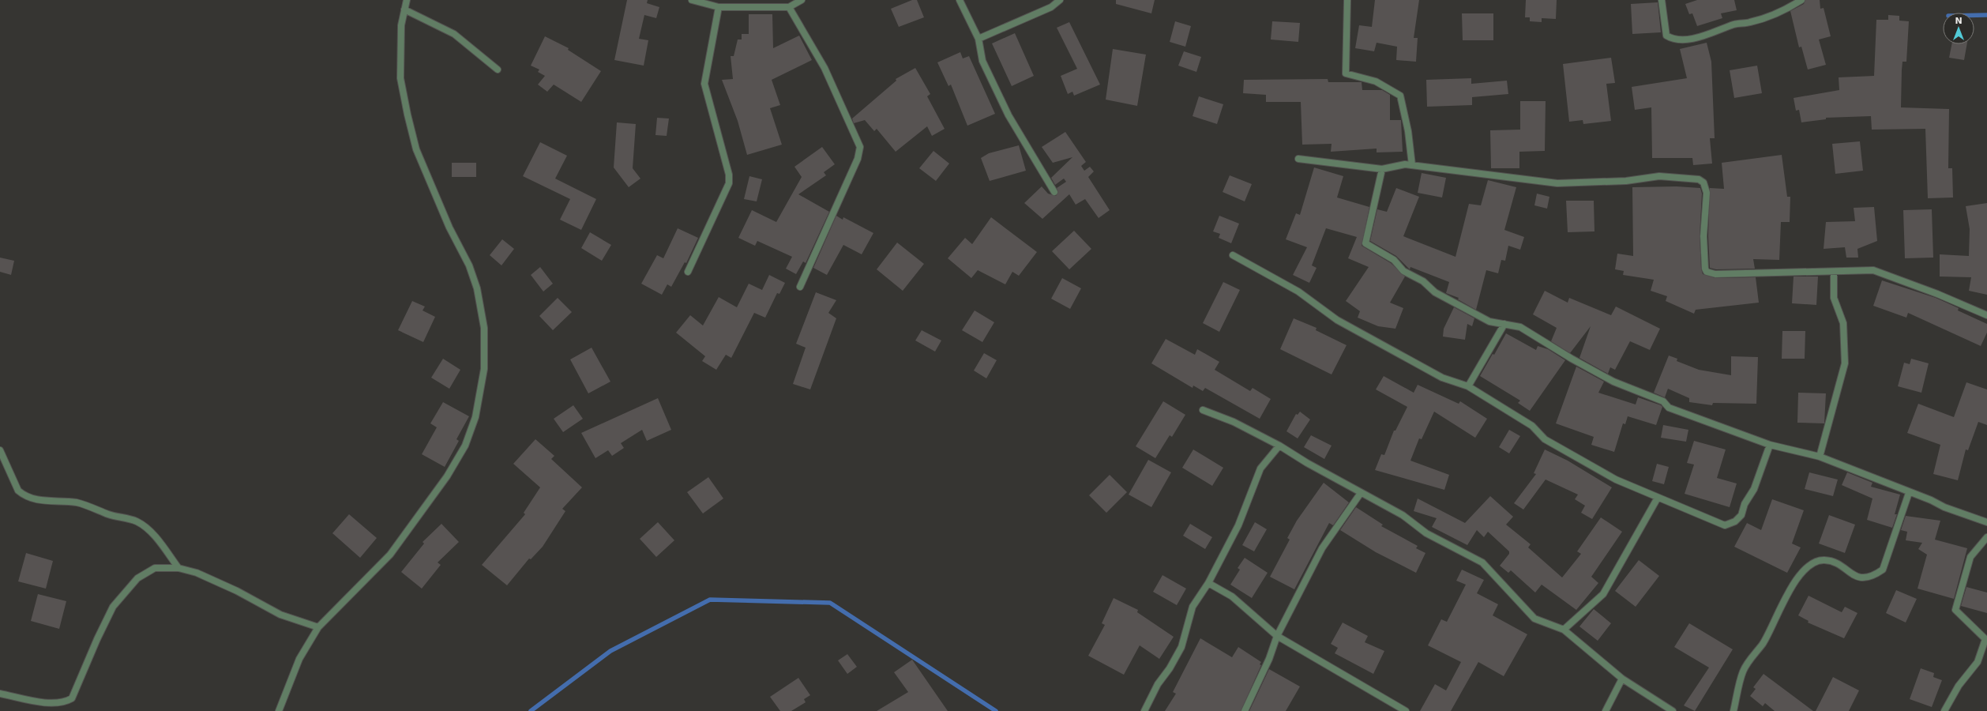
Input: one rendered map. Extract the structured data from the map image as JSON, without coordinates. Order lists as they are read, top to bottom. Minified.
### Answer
{"north":"top"}
